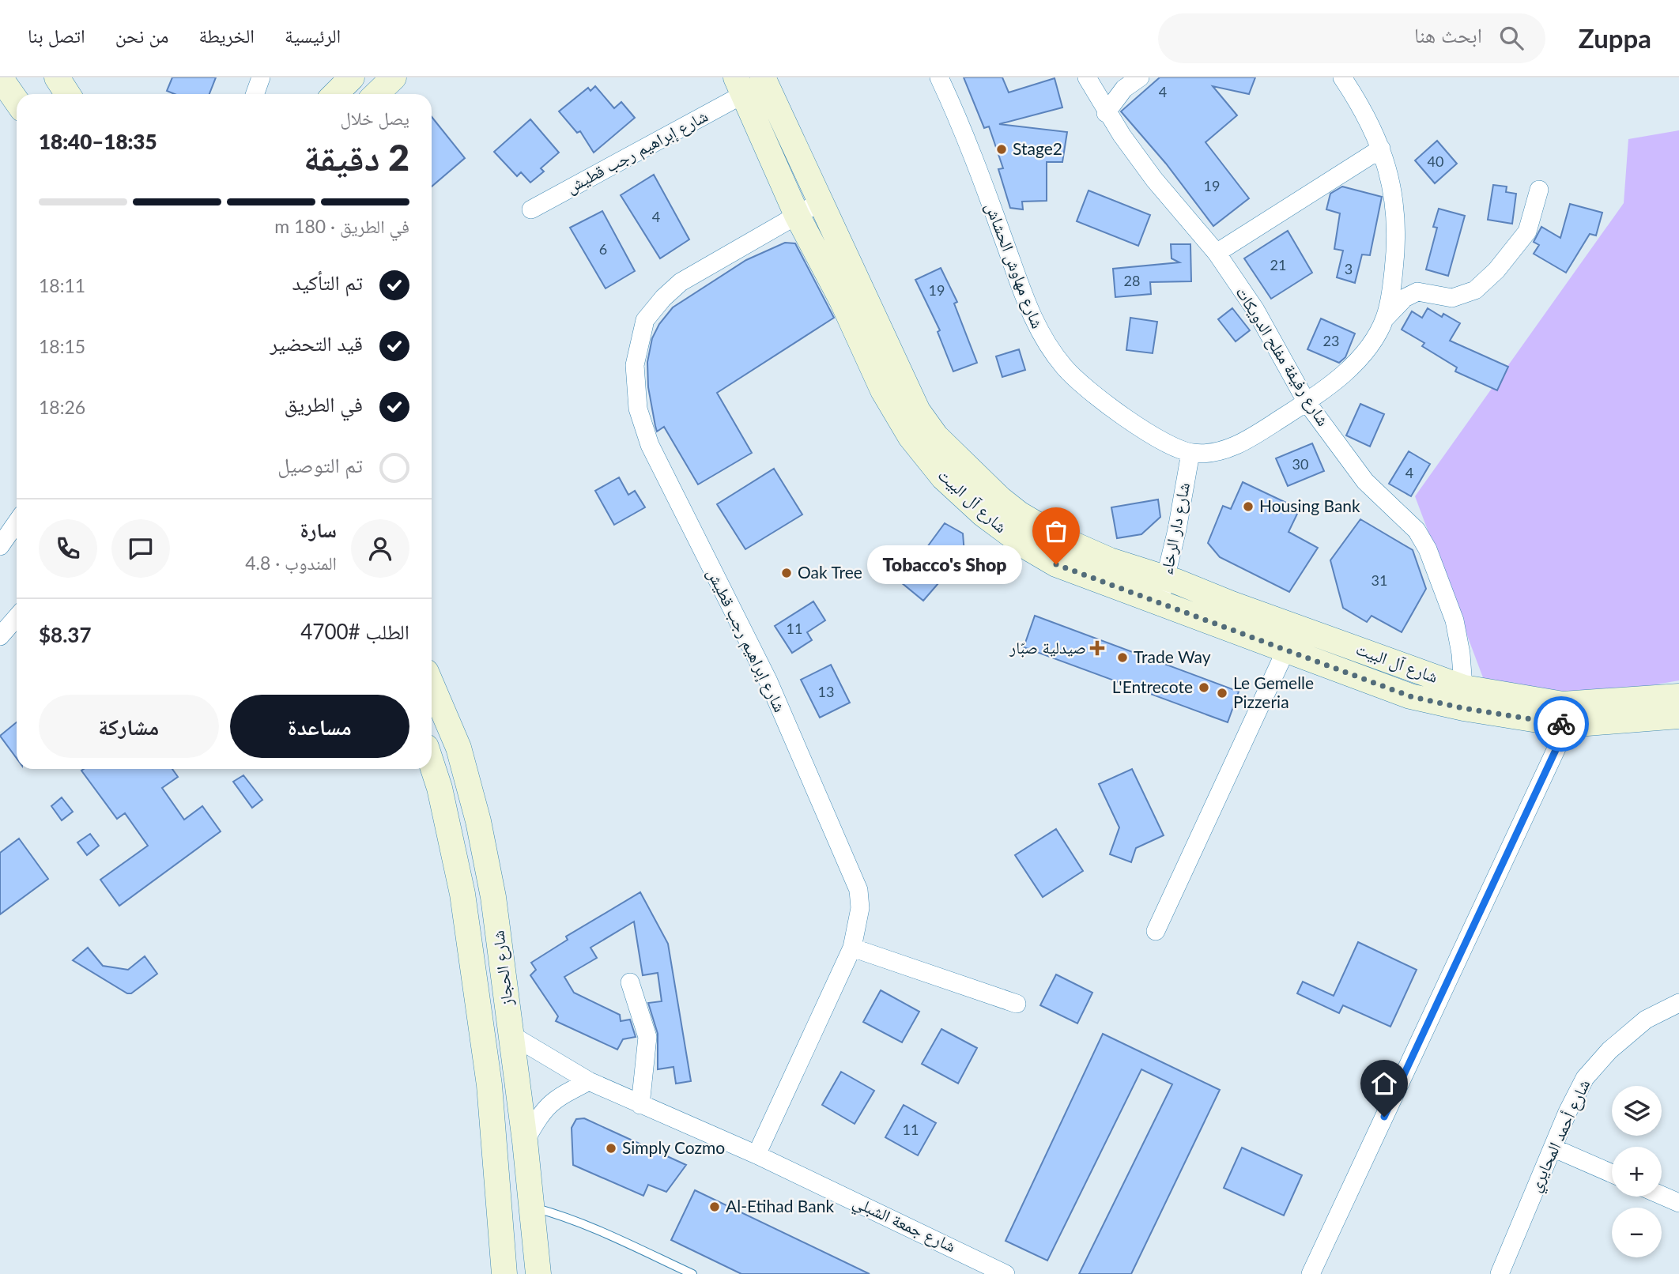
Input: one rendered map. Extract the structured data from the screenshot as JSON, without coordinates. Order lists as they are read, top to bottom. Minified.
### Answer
{"streets":{"street":["شارع إبراهيم رجب قطيش","شارع مهاوش الحشاش","شارع رفيفة مفلح الدويكات","شارع آل البيت","شارع دار الرخاء","شارع الحجاز","شارع أحمد المحايري","شارع جمعة الشبلي"]},"crossings":[["شارع إبراهيم رجب قطيش","شارع آل البيت"],["شارع إبراهيم رجب قطيش","شارع جمعة الشبلي"],["شارع مهاوش الحشاش","شارع رفيفة مفلح الدويكات"],["شارع مهاوش الحشاش","شارع دار الرخاء"],["شارع رفيفة مفلح الدويكات","شارع آل البيت"],["شارع آل البيت","شارع دار الرخاء"],["شارع الحجاز","شارع جمعة الشبلي"]],"places":{"other":["Stage2","Housing Bank","Tobacco's Shop","Oak Tree","Trade Way","L'Entrecote","Le Gemelle Pizzeria","Simply Cozmo","Al-Etihad Bank"],"health":["صيدلية صبّار"]},"house_numbers":["4","40","19","4","6","21","3","28","19","23","30","4","31","11","13","11"],"page":{"header":"Zuppa","search":"ابحث هنا","nav":["الرئيسية","الخريطة","من نحن","اتصل بنا"],"heading":["2 دقيقة","يصل خلال","18:35–18:40"],"panel":["سارة","المندوب · 4.8","الطلب #4700","$8.37"],"bar":"في الطريق · 180 m","list":[["تم التأكيد","18:11"],["قيد التحضير","18:15"],["في الطريق","18:26"],"تم التوصيل"],"bubble":"Tobacco's Shop","buttons":["مساعدة","مشاركة"],"map_buttons":["+","−"]}}
